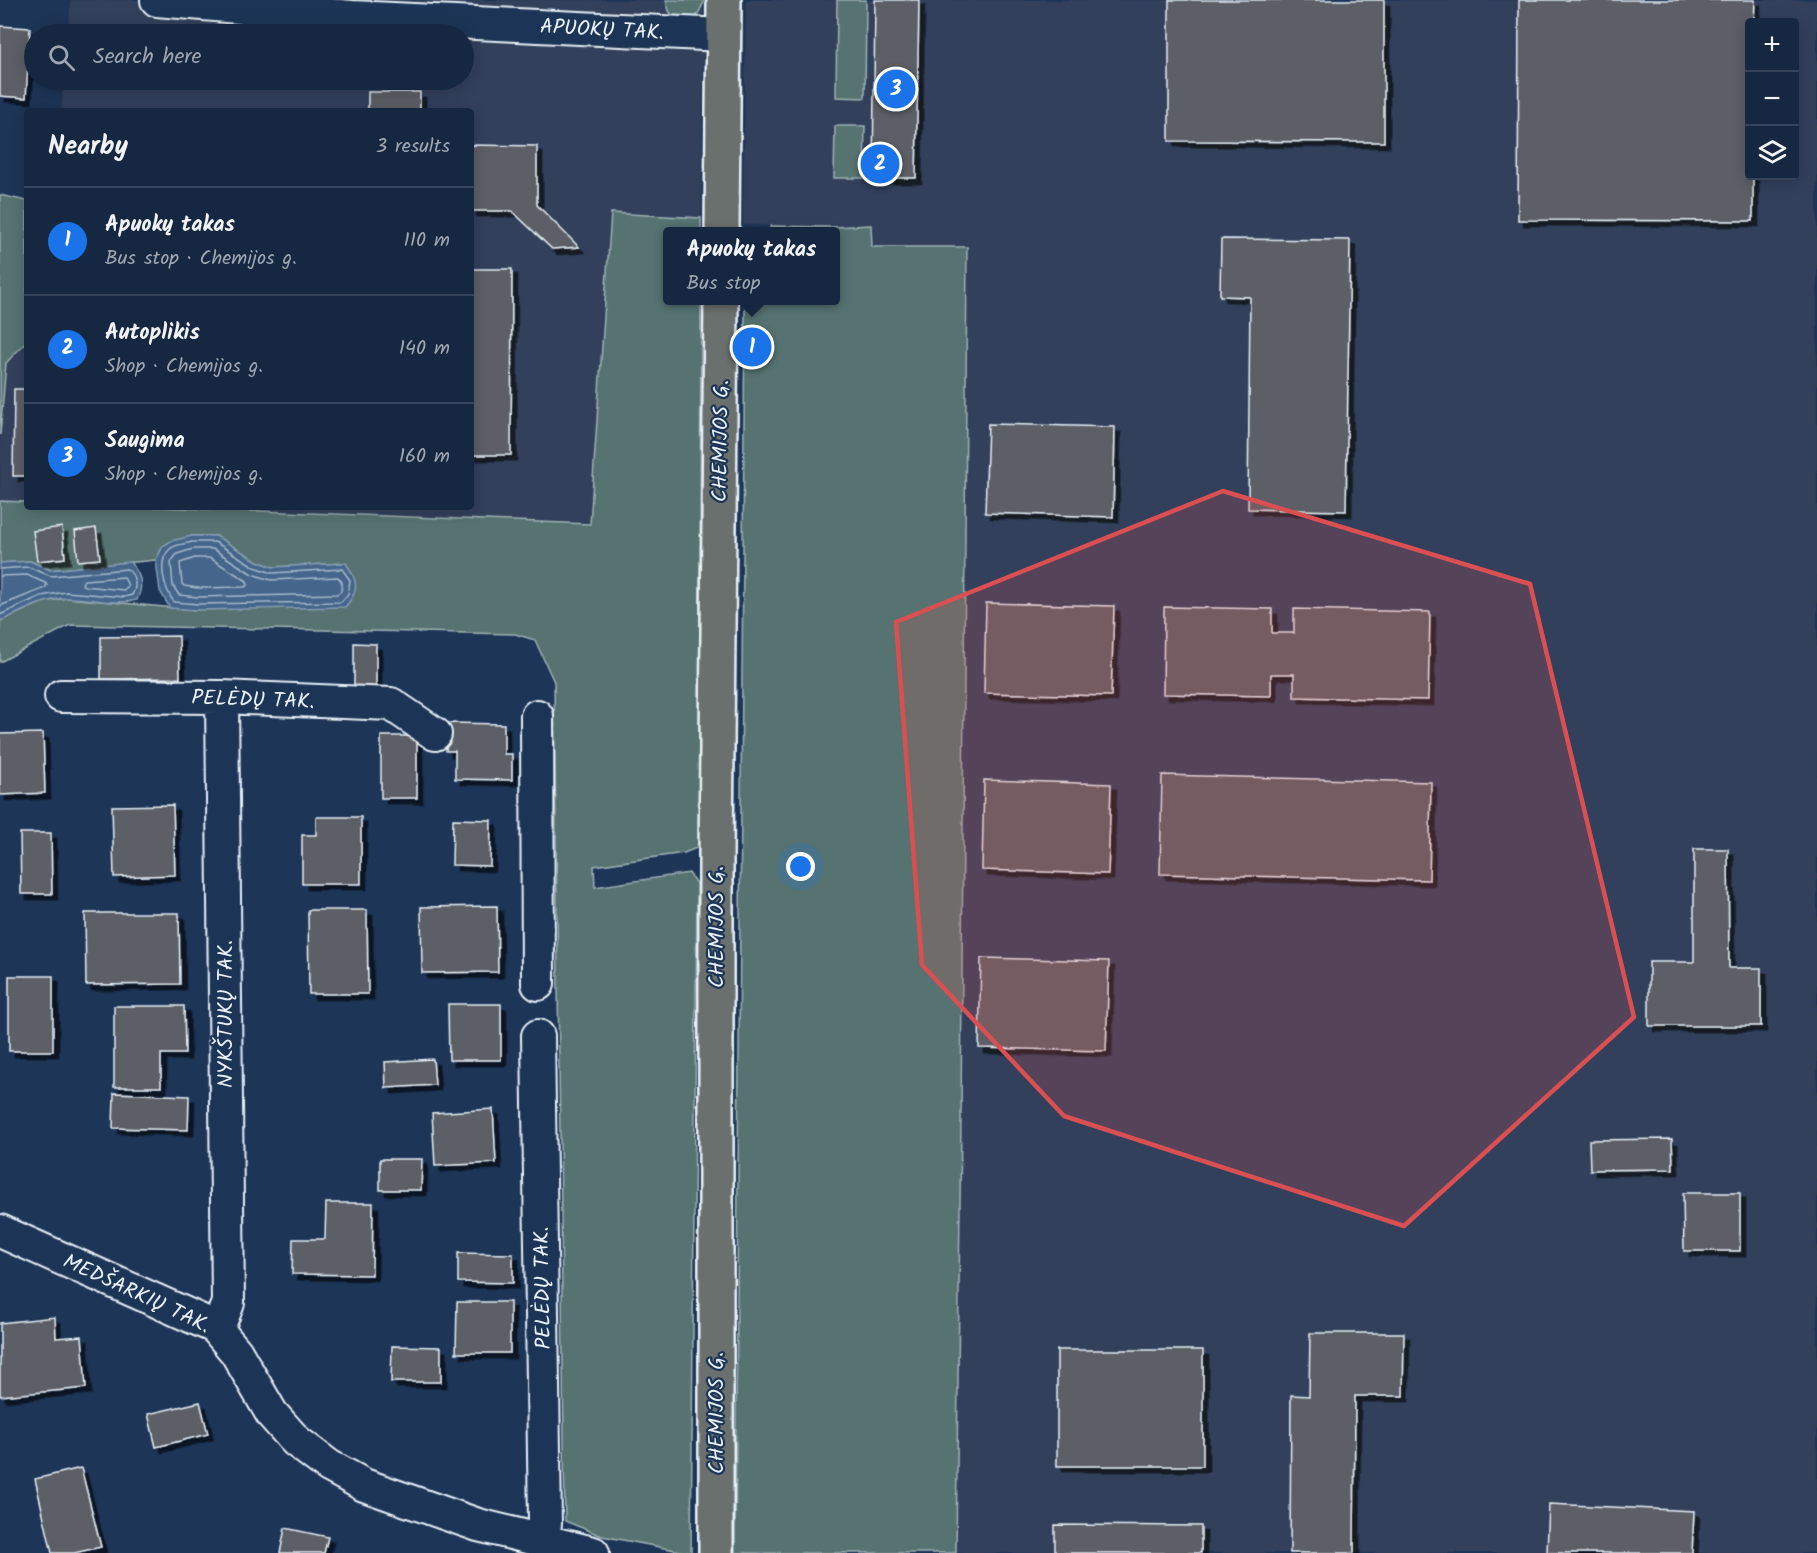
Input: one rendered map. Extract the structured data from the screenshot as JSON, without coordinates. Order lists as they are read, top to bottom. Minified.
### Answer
{"streets":{"main road":["CHEMIJOS G."],"street":["APUOKŲ TAK.","PELĖDŲ TAK.","NYKŠTUKŲ TAK.","MEDŠARKIŲ TAK."]},"crossings":[["PELĖDŲ TAK.","NYKŠTUKŲ TAK."],["PELĖDŲ TAK.","MEDŠARKIŲ TAK."],["NYKŠTUKŲ TAK.","MEDŠARKIŲ TAK."]],"page":{"map_buttons":["+","−"],"search":"Search here","pins":["3","2","1"],"heading":["Nearby","3 results"],"list":[{"mark":"1","name":"Apuokų takas","note":"Bus stop · Chemijos g.","value":"110 m"},{"mark":"2","name":"Autoplikis","note":"Shop · Chemijos g.","value":"140 m"},{"mark":"3","name":"Saugima","note":"Shop · Chemijos g.","value":"160 m"}],"popup":["Apuokų takas","Bus stop"]}}
